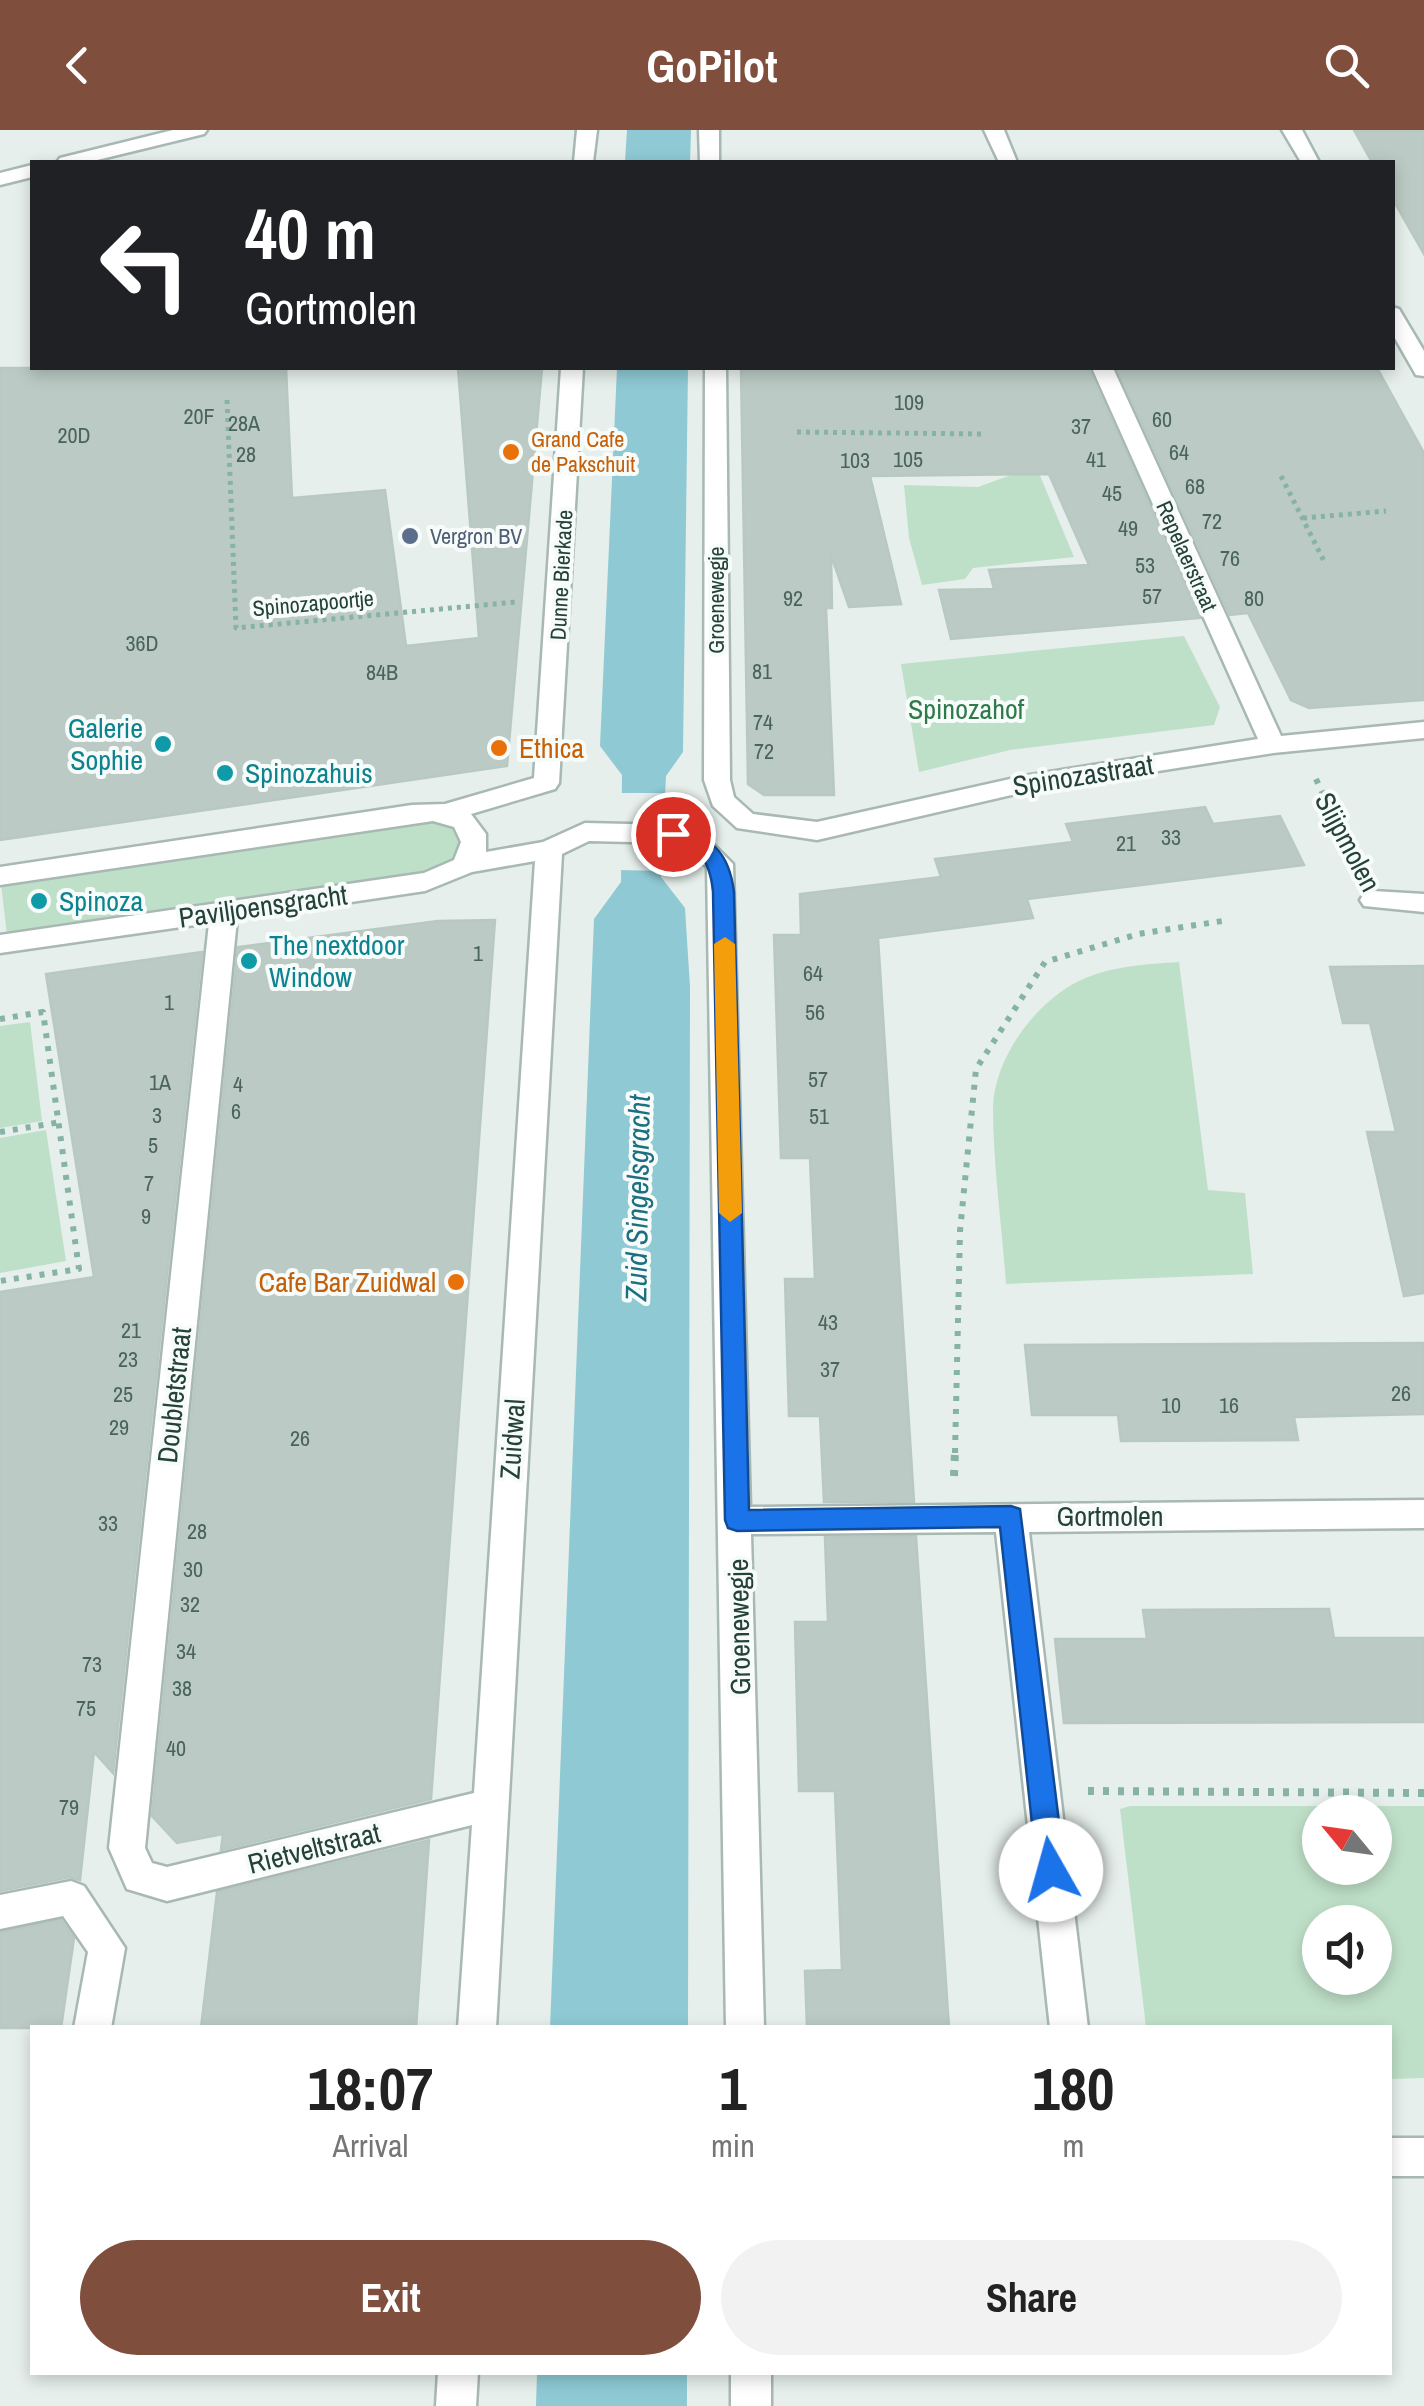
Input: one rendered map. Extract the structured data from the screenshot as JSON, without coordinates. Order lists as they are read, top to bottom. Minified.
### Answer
{"streets":{"street":["Repelaerstraat","Dunne Bierkade","Groenewegje","Spinozastraat","Slijpmolen","Paviljoensgracht","Doubletstraat","Zuidwal","Gortmolen","Rietveltstraat"],"path":["Spinozapoortje"]},"crossings":[["Repelaerstraat","Spinozastraat"],["Dunne Bierkade","Spinozapoortje"],["Groenewegje","Spinozastraat"],["Groenewegje","Paviljoensgracht"],["Groenewegje","Gortmolen"],["Spinozastraat","Slijpmolen"],["Paviljoensgracht","Doubletstraat"],["Paviljoensgracht","Zuidwal"],["Doubletstraat","Rietveltstraat"],["Zuidwal","Rietveltstraat"]],"water":["Zuid Singelsgracht"],"parks":["Spinozahof"],"places":["Grand Cafe de Pakschuit","Vergron BV","Galerie Sophie","Ethica","Spinozahuis","Spinoza","The nextdoor Window","Cafe Bar Zuidwal"],"house_numbers":["109","20F","60","28A","37","20D","64","28","105","41","103","68","45","72","49","76","53","57","92","80","36D","81","84B","74","72","33","21","1","64","1","56","57","1A","4","6","3","51","5","7","9","43","21","23","37","26","25","10","16","29","26","33","28","30","32","34","73","38","75","40","79"],"north":"top left","page":{"header":"GoPilot","turn":["40 m","Gortmolen"],"eta":["18:07","Arrival","1","min","180","m"],"buttons":["Exit","Share"]}}
